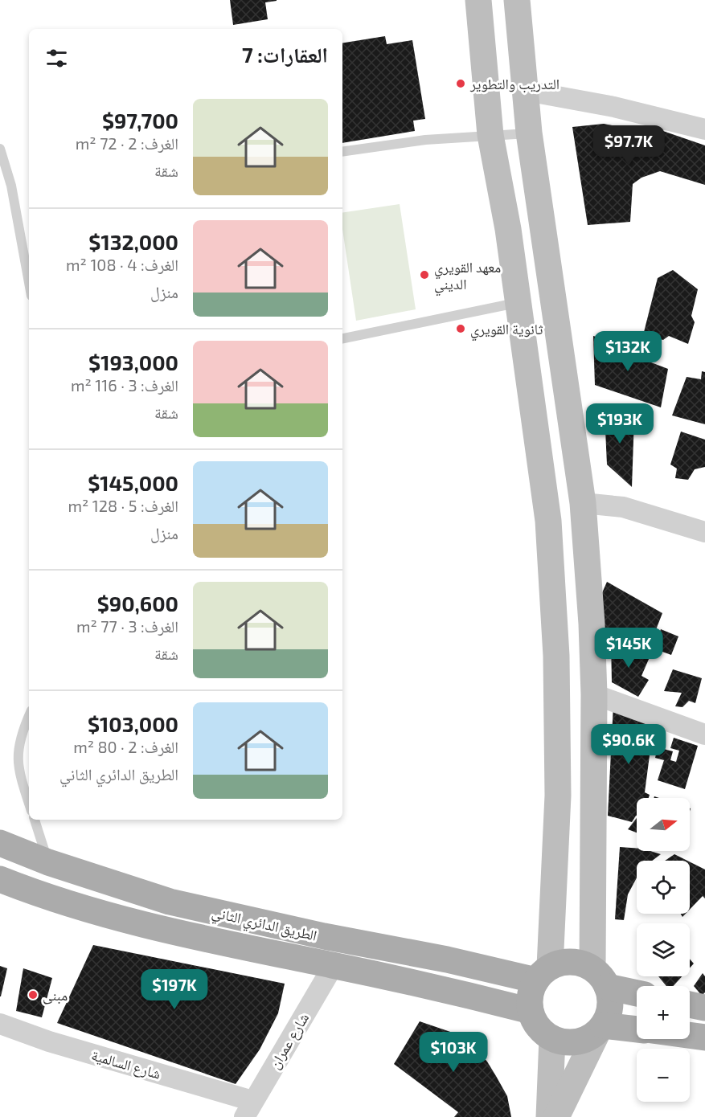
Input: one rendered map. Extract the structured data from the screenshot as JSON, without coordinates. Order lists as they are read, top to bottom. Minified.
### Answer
{"streets":{"main road":["الطريق الدائري الثاني"],"street":["شارع عمران","شارع السالمية"]},"crossings":[["الطريق الدائري الثاني","شارع عمران"],["شارع عمران","شارع السالمية"]],"places":["التدريب والتطوير","معهد القويري الديني","ثانوية القويري","مبنى"],"north":"right","page":{"heading":"العقارات: 7","list":[{"name":"$97,700","note":"الغرف: 2 · 72 m² · شقة"},{"name":"$132,000","note":"الغرف: 4 · 108 m² · منزل"},{"name":"$193,000","note":"الغرف: 3 · 116 m² · شقة"},{"name":"$145,000","note":"الغرف: 5 · 128 m² · منزل"},{"name":"$90,600","note":"الغرف: 3 · 77 m² · شقة"},{"name":"$103,000","note":"الغرف: 2 · 80 m² · الطريق الدائري الثاني"}],"price":["$97.7K","$132K","$193K","$145K","$90.6K","$197K","$103K"],"map_buttons":["+","−"]}}
